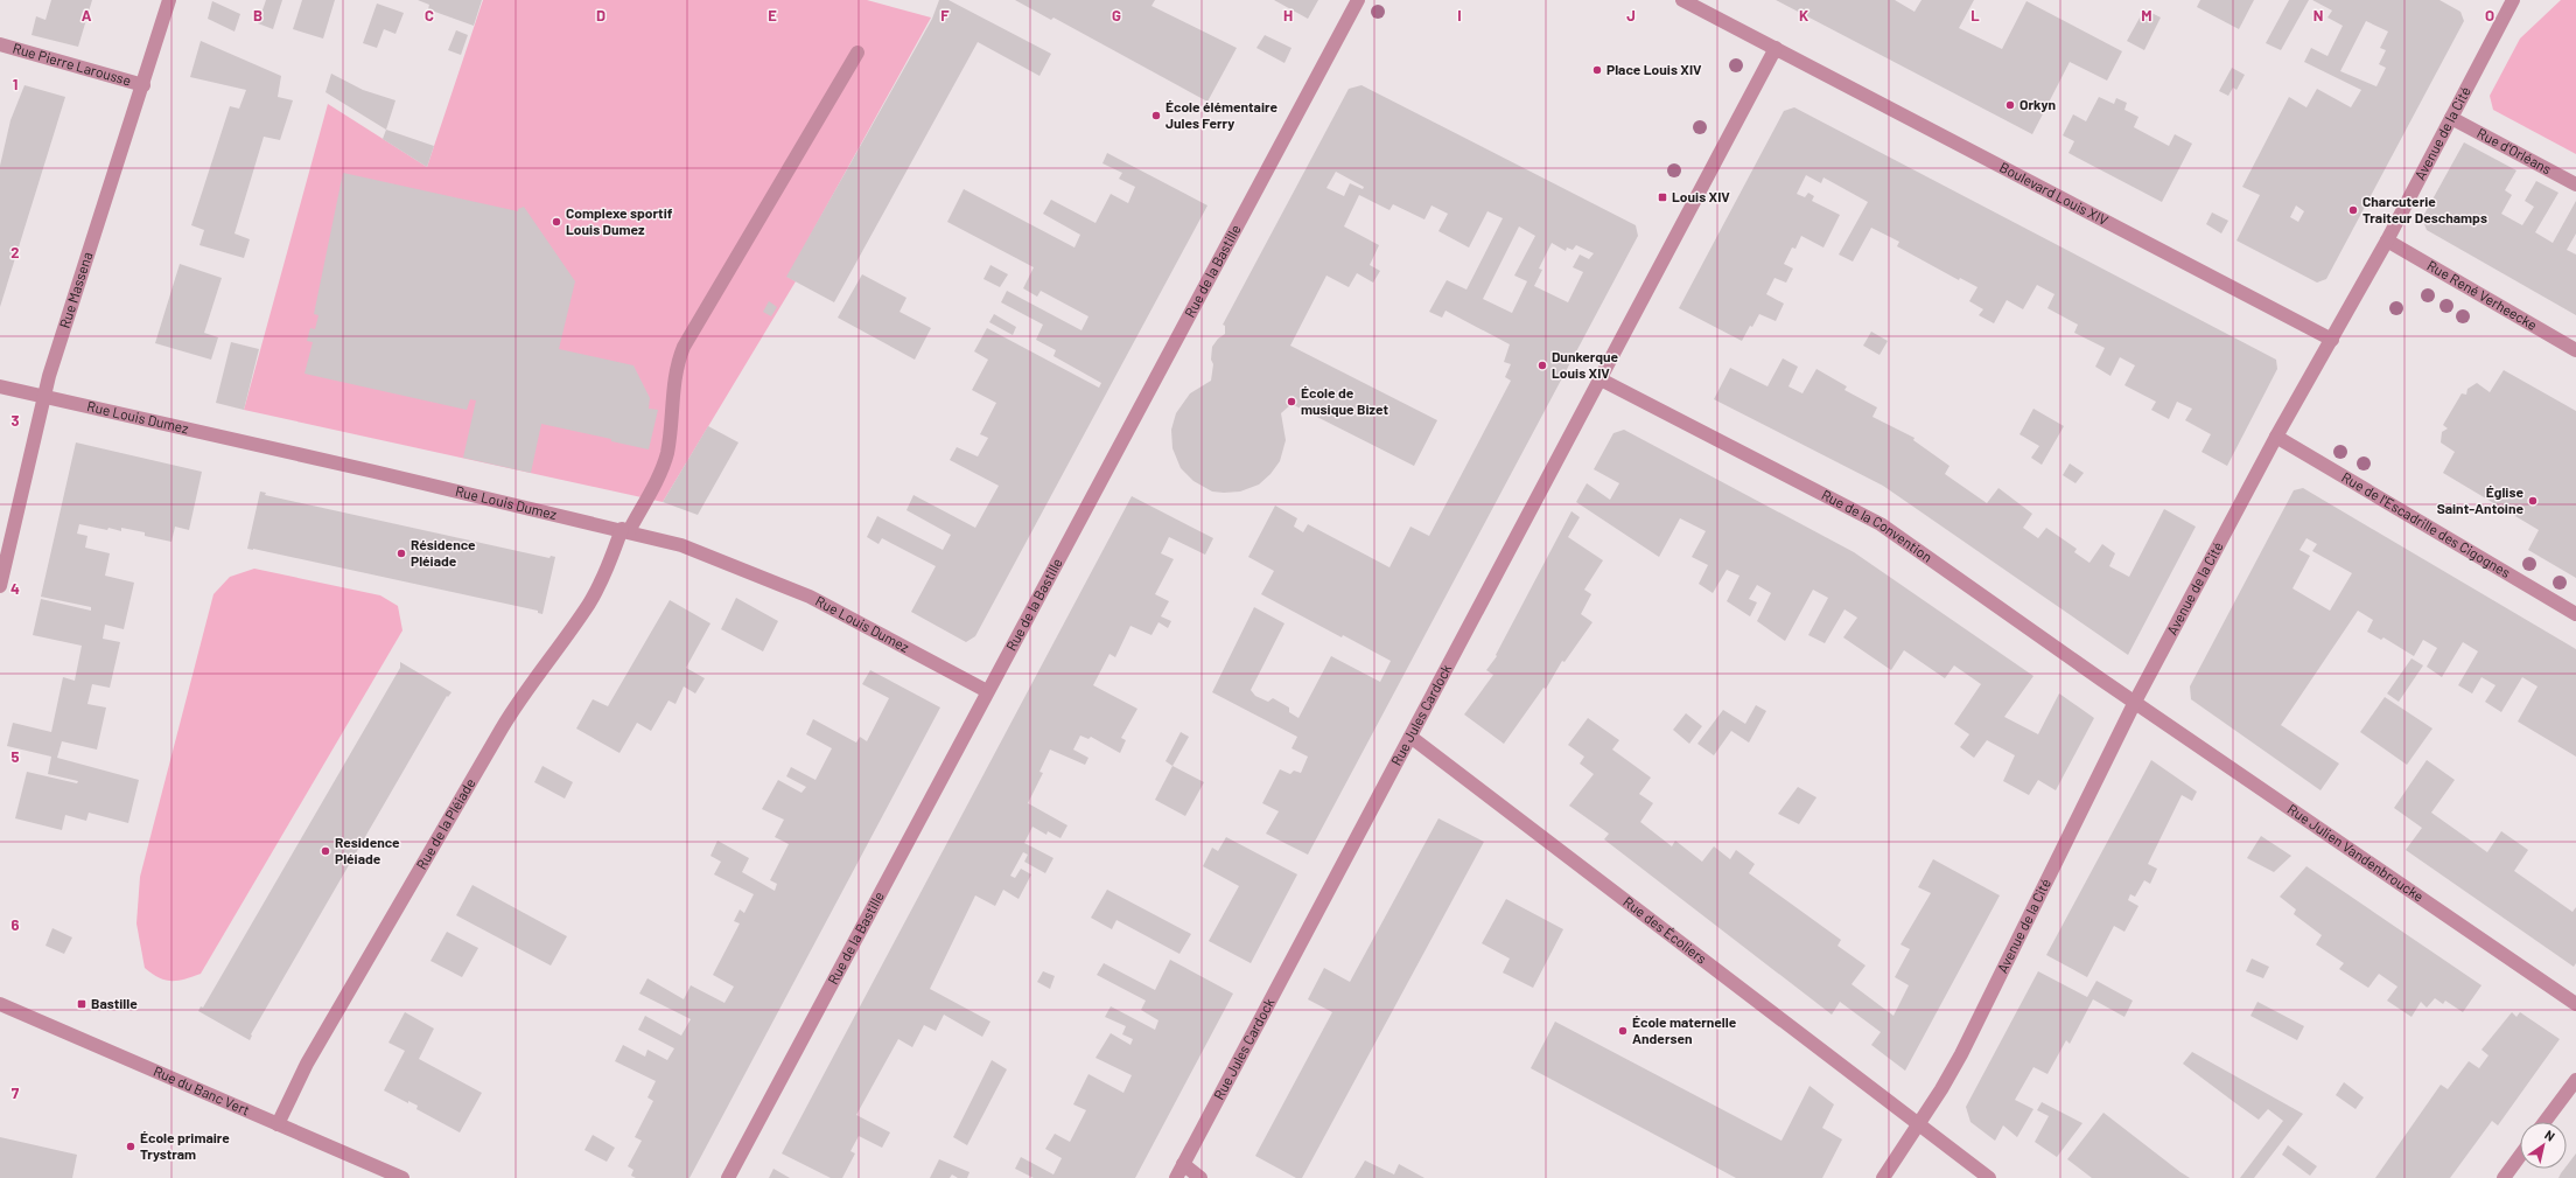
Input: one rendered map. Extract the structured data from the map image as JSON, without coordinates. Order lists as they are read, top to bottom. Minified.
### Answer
{"streets":{"street":["Rue Pierre Larousse","Avenue de la Cité","Rue d'Orléans","Boulevard Louis XIV","Rue de la Bastille","Rue Massena","Rue René Verheecke","Rue Louis Dumez","Rue de l'Escadrille des Cigognes","Rue de la Convention","Rue Jules Cardock","Rue de la Pléiade","Rue Julien Vandenbroucke","Rue des Écoliers","Rue du Banc Vert"]},"crossings":[["Rue Pierre Larousse","Rue Massena"],["Avenue de la Cité","Rue d'Orléans"],["Avenue de la Cité","Boulevard Louis XIV"],["Avenue de la Cité","Rue René Verheecke"],["Avenue de la Cité","Rue de l'Escadrille des Cigognes"],["Avenue de la Cité","Rue de la Convention"],["Avenue de la Cité","Rue Julien Vandenbroucke"],["Avenue de la Cité","Rue des Écoliers"],["Boulevard Louis XIV","Rue Jules Cardock"],["Rue de la Bastille","Rue Louis Dumez"],["Rue Massena","Rue Louis Dumez"],["Rue Louis Dumez","Rue de la Pléiade"],["Rue de la Convention","Rue Jules Cardock"],["Rue de la Convention","Rue Julien Vandenbroucke"],["Rue Jules Cardock","Rue des Écoliers"],["Rue de la Pléiade","Rue du Banc Vert"]],"places":{"other":["Place Louis XIV","Orkyn","École élémentaire Jules Ferry","Charcuterie Traiteur Deschamps","Complexe sportif Louis Dumez","Dunkerque Louis XIV","École de musique Bizet","Église Saint-Antoine","Résidence Pléiade","Residence Pléiade","École maternelle Andersen","École primaire Trystram"],"transit":["Louis XIV","Bastille"]},"north":"top right","grid":{"columns":["A","B","C","D","E","F","G","H","I","J","K","L","M","N","O"],"rows":["1","2","3","4","5","6","7"]}}
